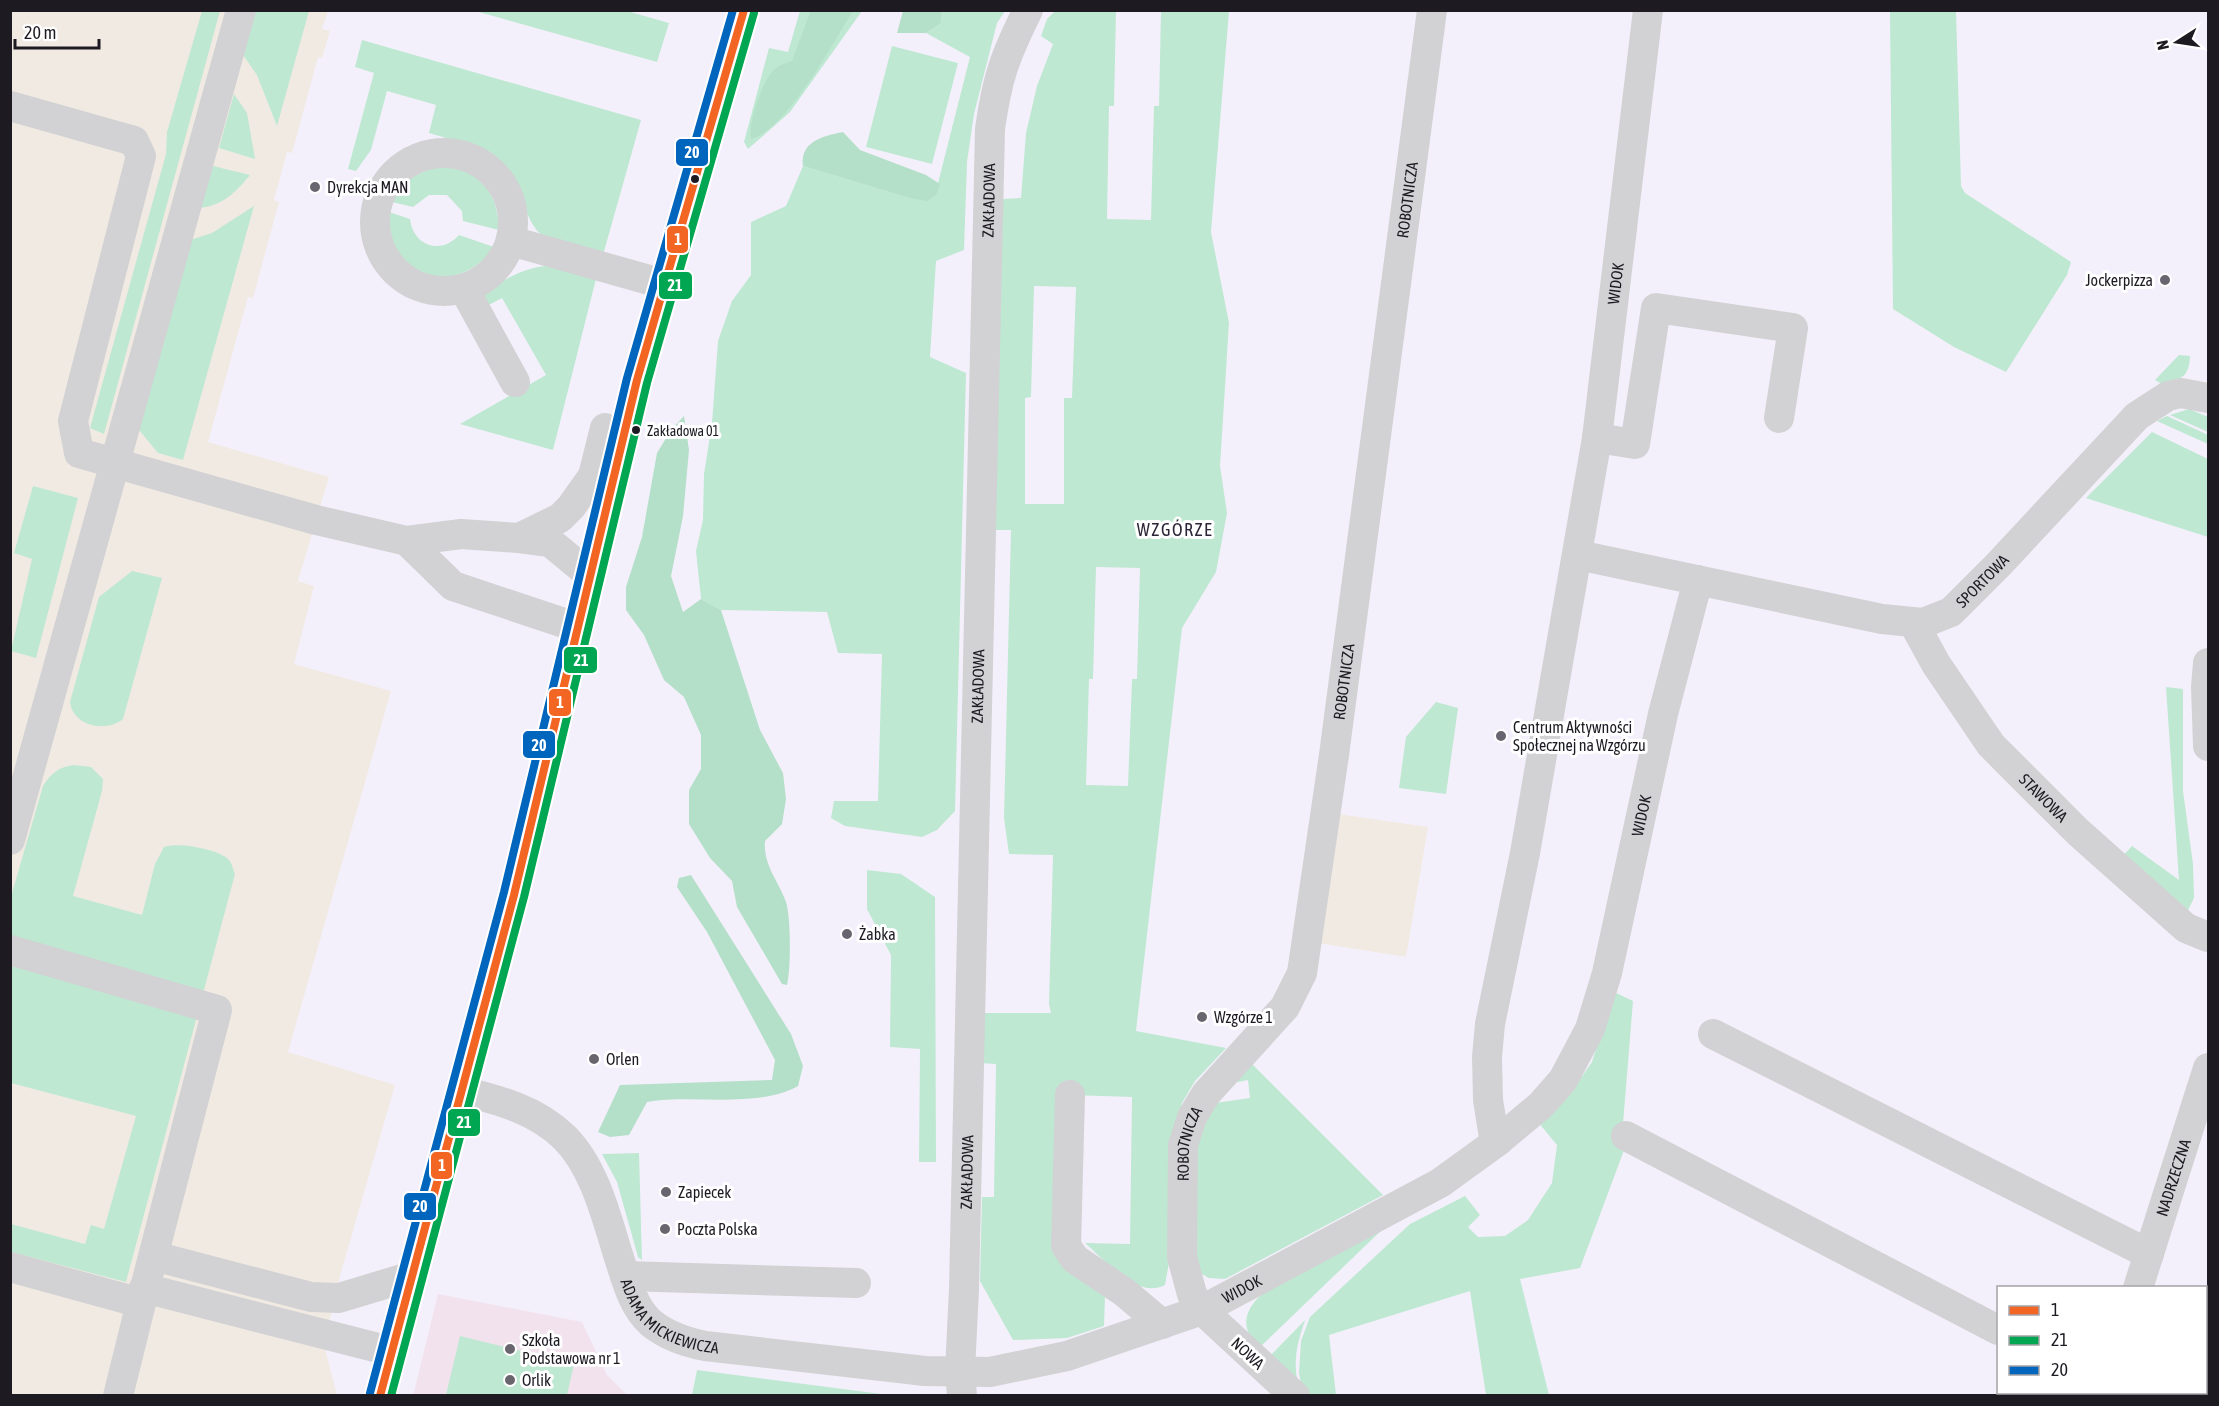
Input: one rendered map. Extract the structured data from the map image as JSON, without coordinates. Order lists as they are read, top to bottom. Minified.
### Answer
{"streets":{"street":["ROBOTNICZA","ZAKŁADOWA","WIDOK","SPORTOWA","STAWOWA","NADRZECZNA","ADAMA MICKIEWICZA","NOWA"]},"crossings":[["ROBOTNICZA","WIDOK"],["ROBOTNICZA","NOWA"],["ZAKŁADOWA","WIDOK"],["ZAKŁADOWA","ADAMA MICKIEWICZA"],["WIDOK","SPORTOWA"],["WIDOK","ADAMA MICKIEWICZA"],["WIDOK","NOWA"],["SPORTOWA","STAWOWA"]],"districts":["WZGÓRZE"],"places":["Dyrekcja MAN","Jockerpizza","Zakładowa 01","Centrum Aktywności Społecznej na Wzgórzu","Żabka","Wzgórze 1","Orlen","Zapiecek","Poczta Polska","Szkoła Podstawowa nr 1","Orlik"],"lines":["transit line 1","transit line 20","transit line 21"],"legend":["1","21","20"],"scale_bar":"20 m","north":"left"}
